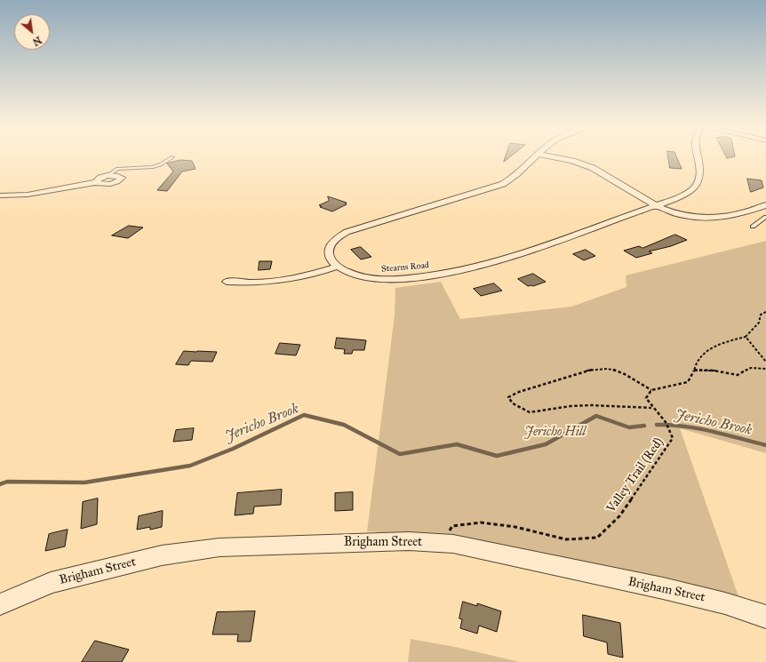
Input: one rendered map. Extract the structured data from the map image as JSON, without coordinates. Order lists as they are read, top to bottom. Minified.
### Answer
{"streets":{"street":["Stearns Road","Brigham Street"],"path":["Valley Trail (Red)"]},"crossings":[["Valley Trail (Red)","Brigham Street"]],"water":["Jericho Brook"],"parks":["Jericho Hill"],"north":"bottom right"}
